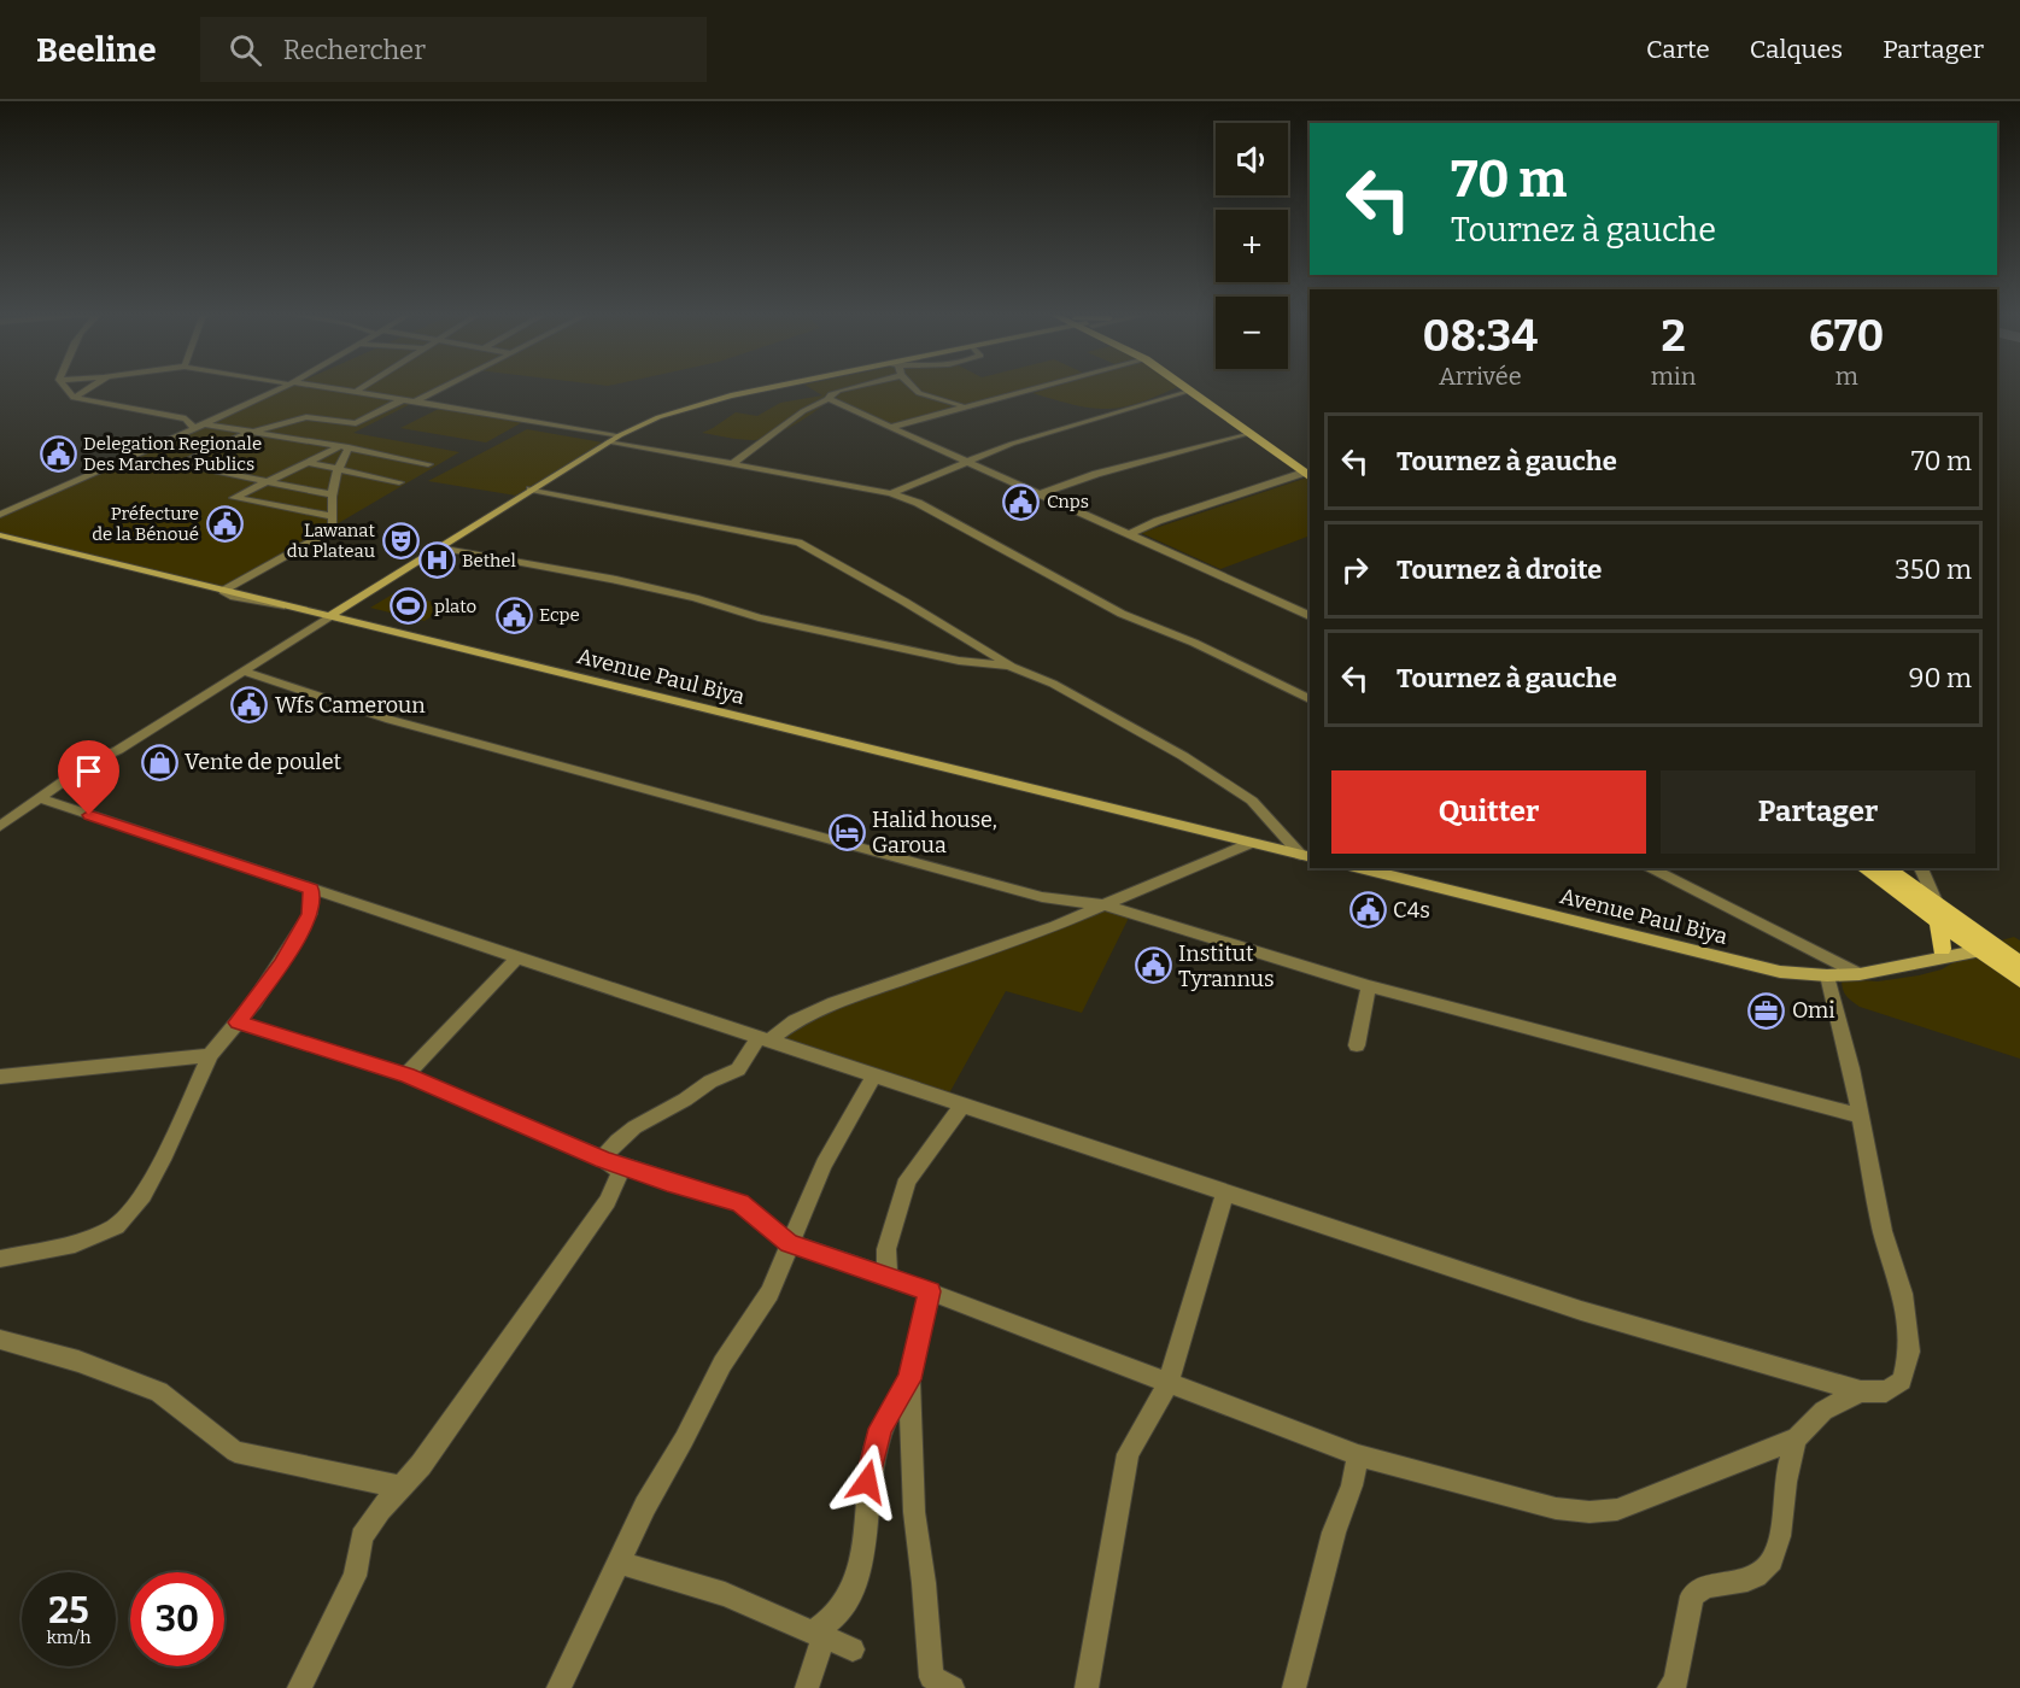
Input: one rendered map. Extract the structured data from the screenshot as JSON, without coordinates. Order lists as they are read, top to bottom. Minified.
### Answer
{"streets":{"main road":["Avenue Paul Biya"]},"places":{"public building":["Delegation Regionale Des Marches Publics","Cnps","Préfecture de la Bénoué","Ecpe","Wfs Cameroun","C4s","Institut Tyrannus"],"theatre":["Lawanat du Plateau"],"hospital":["Bethel"],"sports":["plato"],"shop":["Vente de poulet"],"hotel":["Halid house, Garoua"],"office":["Omi"]},"page":{"header":"Beeline","search":"Rechercher","nav":["Carte","Calques","Partager"],"map_buttons":["+","−"],"turn":["70 m","Tournez à gauche"],"eta":["08:34","Arrivée","2","min","670","m"],"list":[{"name":"Tournez à gauche","value":"70 m"},{"name":"Tournez à droite","value":"350 m"},{"name":"Tournez à gauche","value":"90 m"}],"buttons":["Quitter","Partager"],"speed":"25 km/h","limit":"30"}}
